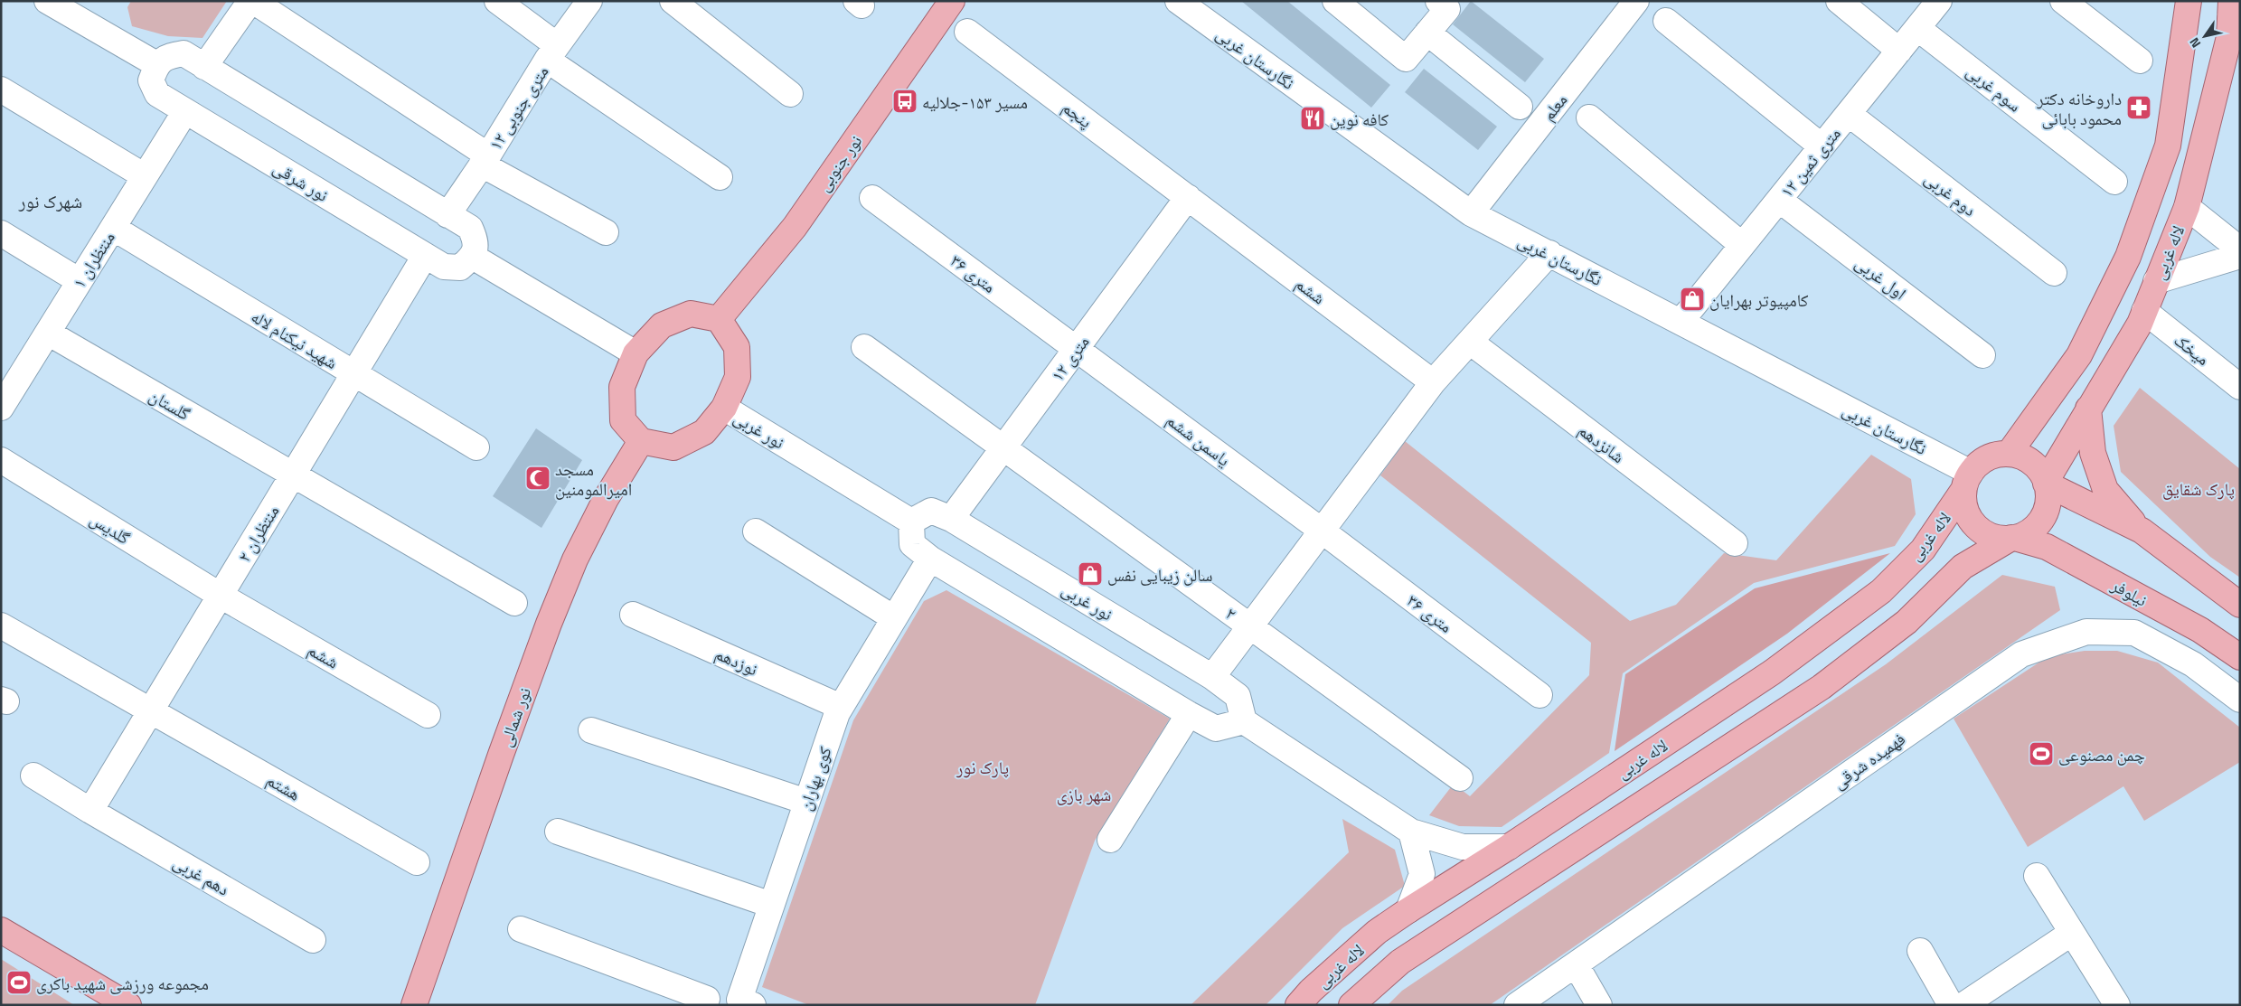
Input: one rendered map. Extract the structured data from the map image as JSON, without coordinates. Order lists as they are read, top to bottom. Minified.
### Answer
{"streets":{"main road":["نور جنوبی","لاله غربی","نیلوفر","نور شمالی"],"street":["نگارستان غربی","سوم غربی","معلم","۱۲ متری جنوبی","پنجم","۱۲ متری ثمین","نور شرقی","دوم غربی","منتظران ۱","۳۶ متری","اول غربی","ششم","شهید نیکنام لاله","میخک","۱۲ متری","گلستان","نور غربی","یاسمن ششم","شانزدهم","گلدیس","منتظران ۲","۲","نوزدهم","فهمیده شرقی","کوی بهاران","هشتم","دهم غربی"]},"crossings":[["نگارستان غربی","معلم"],["نگارستان غربی","۱۲ متری ثمین"],["نگارستان غربی","لاله غربی"],["نگارستان غربی","نیلوفر"],["سوم غربی","۱۲ متری ثمین"],["پنجم","ششم"],["پنجم","۱۲ متری"],["۱۲ متری ثمین","دوم غربی"],["۱۲ متری ثمین","اول غربی"],["نور جنوبی","نور غربی"],["نور جنوبی","نور شمالی"],["نور شرقی","منتظران ۱"],["نور شرقی","منتظران ۲"],["لاله غربی","میخک"],["لاله غربی","نیلوفر"],["منتظران ۱","شهید نیکنام لاله"],["منتظران ۱","گلستان"],["۳۶ متری","۱۲ متری"],["۳۶ متری","یاسمن ششم"],["ششم","۱۲ متری"],["ششم","گلدیس"],["ششم","منتظران ۲"],["شهید نیکنام لاله","منتظران ۲"],["۱۲ متری","نور غربی"],["۱۲ متری","یاسمن ششم"],["۱۲ متری","۲"],["گلستان","منتظران ۲"],["نور غربی","نور شمالی"],["گلدیس","منتظران ۲"],["منتظران ۲","هشتم"],["منتظران ۲","دهم غربی"],["نوزدهم","کوی بهاران"]],"districts":["شهرک نور"],"parks":["پارک شقایق","پارک نور","شهر بازی"],"places":{"bus stop":["مسیر ۱۵۳-جلالیه"],"pharmacy":["داروخانه دکتر محمود بابائی"],"restaurant":["کافه نوین"],"shop":["کامپیوتر بهرایان","سالن زیبایی نفس"],"mosque":["مسجد امیرالمومنین"],"sports":["چمن مصنوعی","مجموعه ورزشی شهید باکری"]},"north":"bottom left"}
